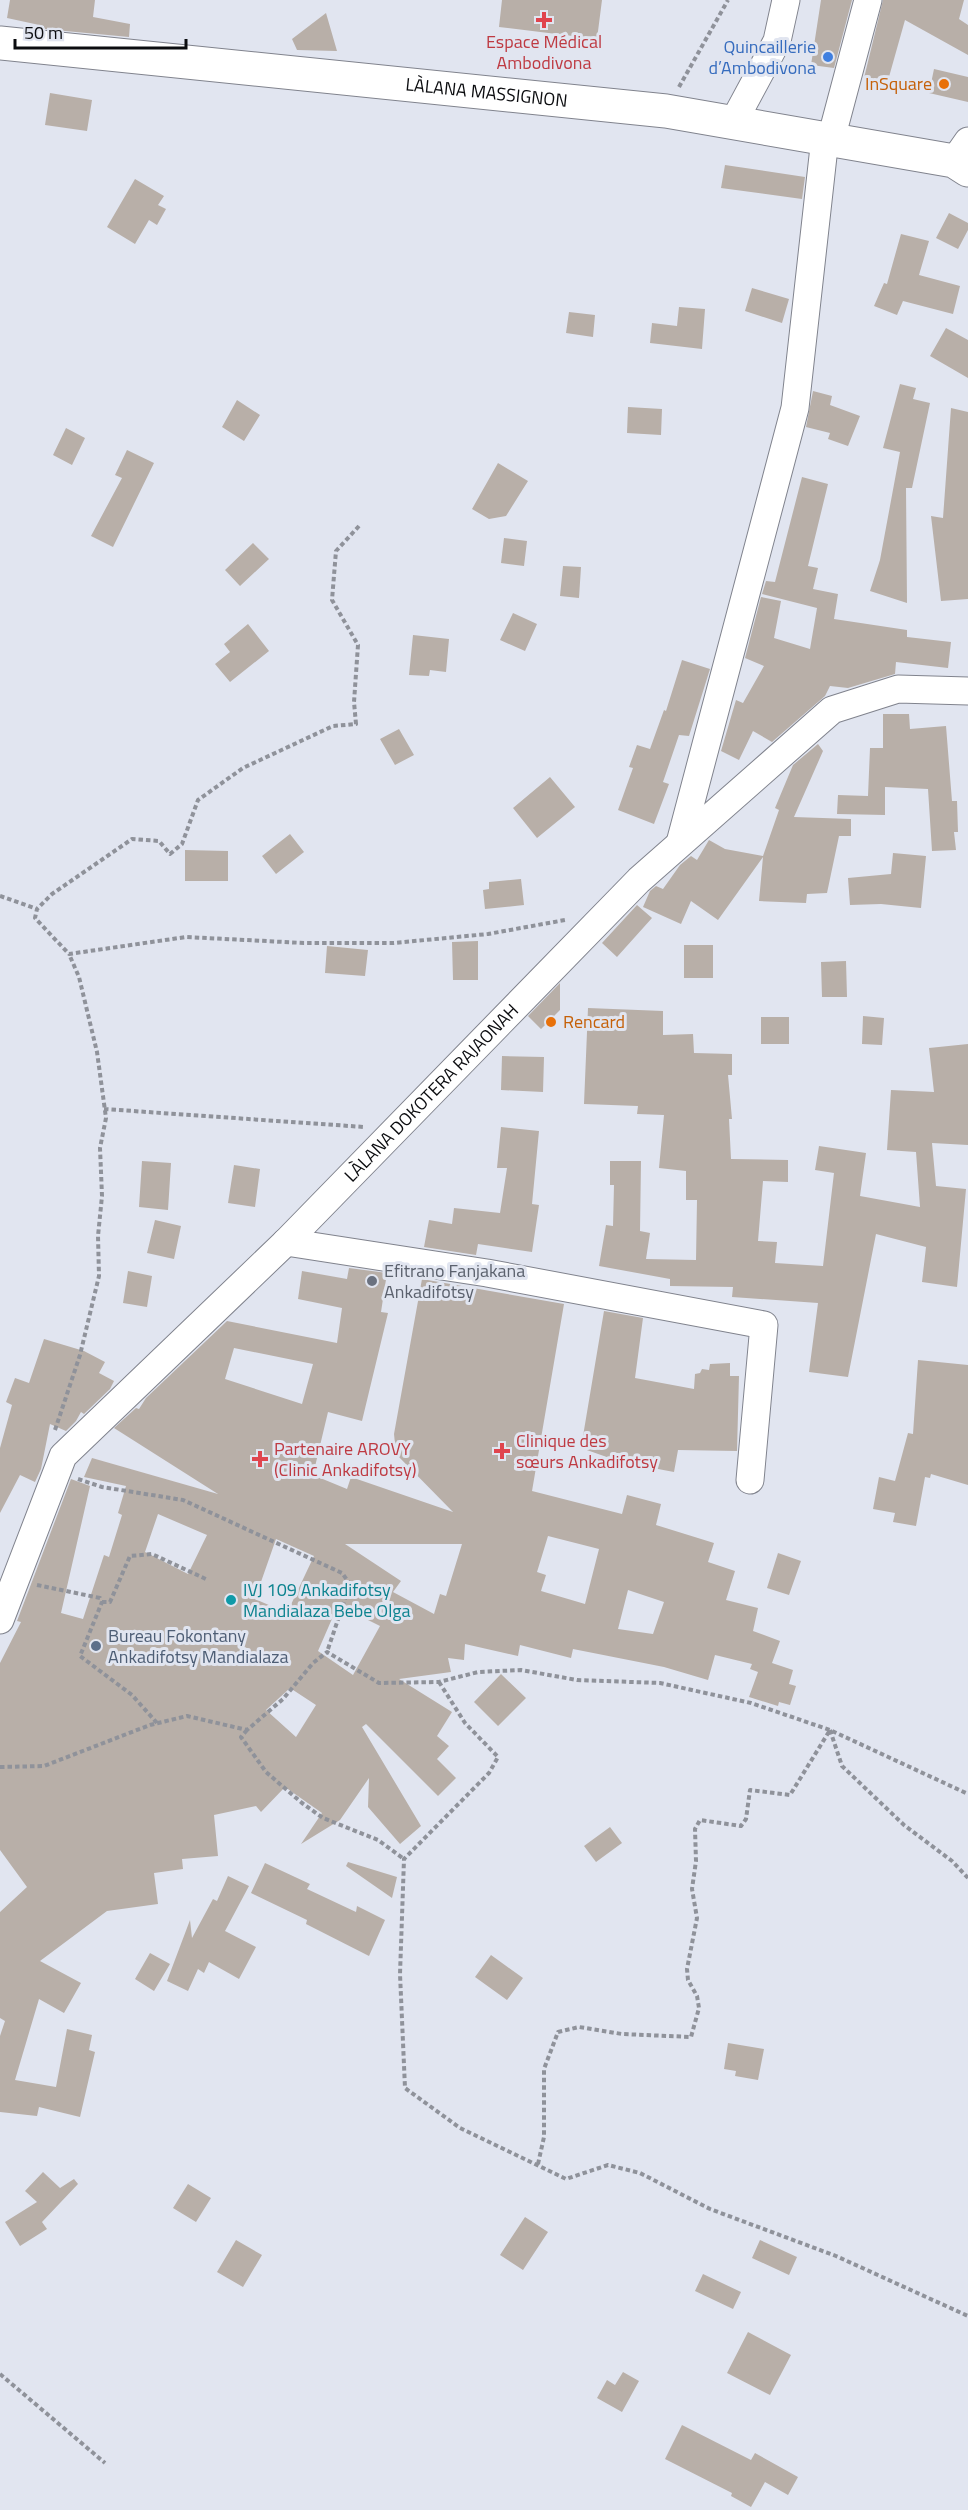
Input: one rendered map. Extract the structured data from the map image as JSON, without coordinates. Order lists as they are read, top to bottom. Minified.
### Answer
{"streets":{"main road":["LÀLANA MASSIGNON"],"street":["LÀLANA DOKOTERA RAJAONAH"]},"places":{"health":["Espace Médical Ambodivona","Clinique des sœurs Ankadifotsy","Partenaire AROVY (Clinic Ankadifotsy)"],"other":["Quincaillerie d’Ambodivona","InSquare","Rencard","Efitrano Fanjakana Ankadifotsy","IVJ 109 Ankadifotsy Mandialaza Bebe Olga","Bureau Fokontany Ankadifotsy Mandialaza"]},"scale_bar":"50 m"}
